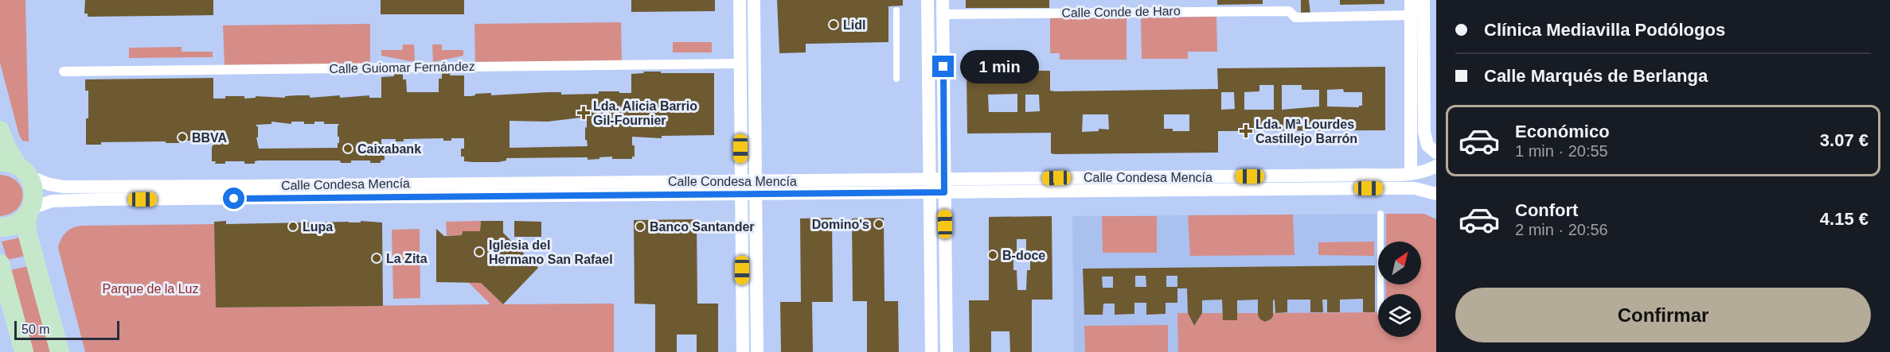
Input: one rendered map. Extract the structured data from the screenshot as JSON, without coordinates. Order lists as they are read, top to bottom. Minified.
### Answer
{"streets":{"street":["Calle Conde de Haro","Calle Guiomar Fernández","Calle Condesa Mencía"]},"parks":["Parque de la Luz"],"places":{"other":["Lidl","BBVA","Caixabank","Domino's","Lupa","Banco Santander","Iglesia del Hermano San Rafael","B-doce","La Zita"],"health":["Lda. Alicia Barrio Gil-Fournier","Lda. Mª Lourdes Castillejo Barrón"]},"scale_bar":"50 m","north":"top right","page":{"banner":["Clínica Mediavilla Podólogos","Calle Marqués de Berlanga"],"bubble":"1 min","list":[{"name":"Económico","note":"1 min · 20:55","value":"3.07 €"},{"name":"Confort","note":"2 min · 20:56","value":"4.15 €"}],"buttons":"Confirmar","scale":"50 m"}}
